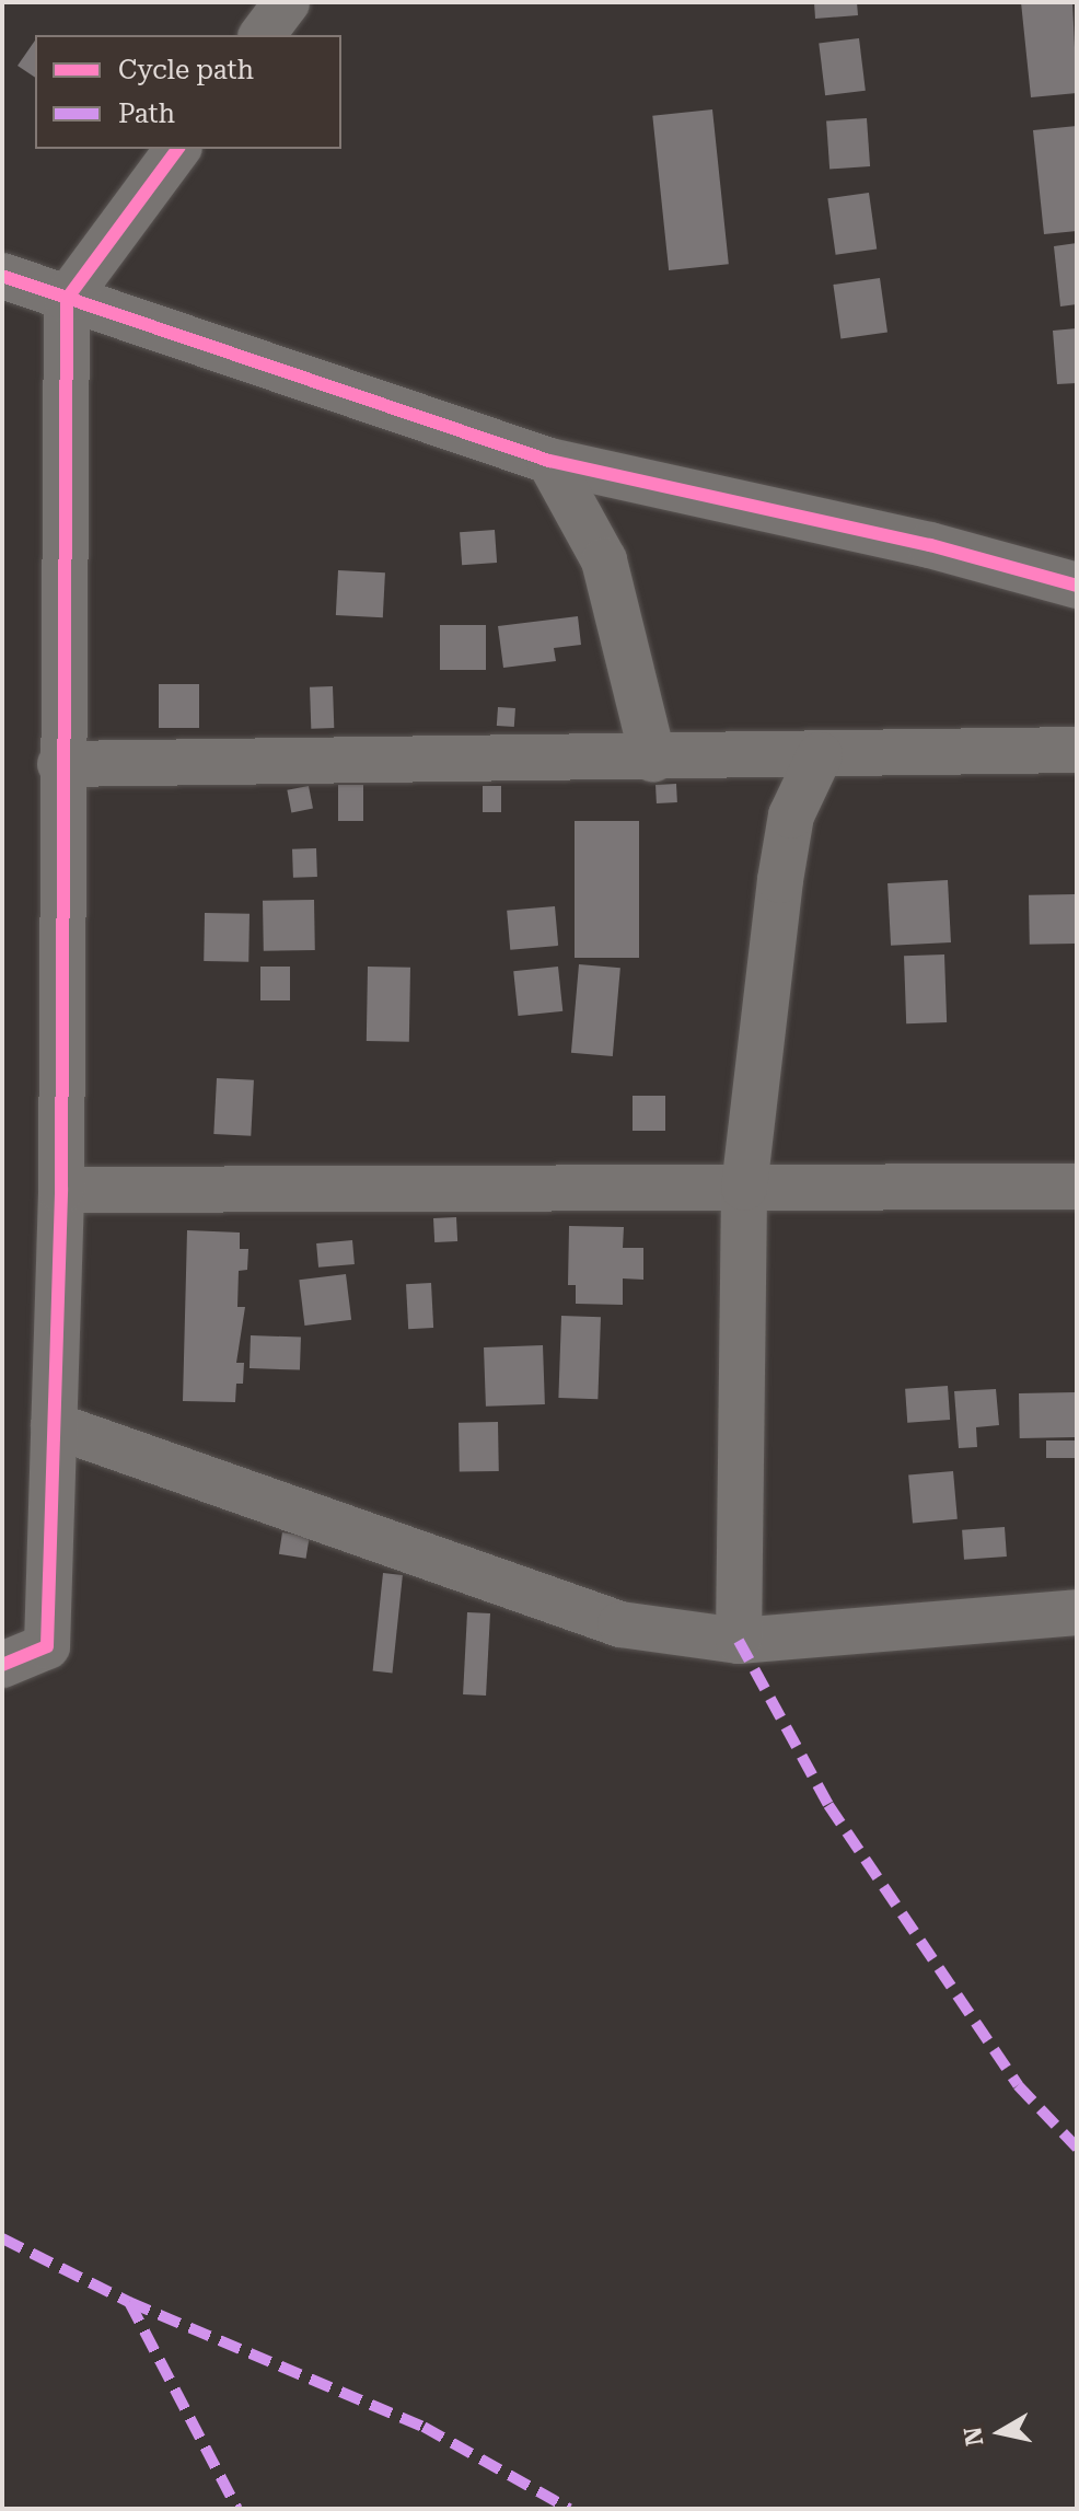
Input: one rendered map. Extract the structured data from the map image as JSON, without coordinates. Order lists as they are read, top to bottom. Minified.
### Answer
{"legend":["Cycle path","Path"],"north":"left"}
